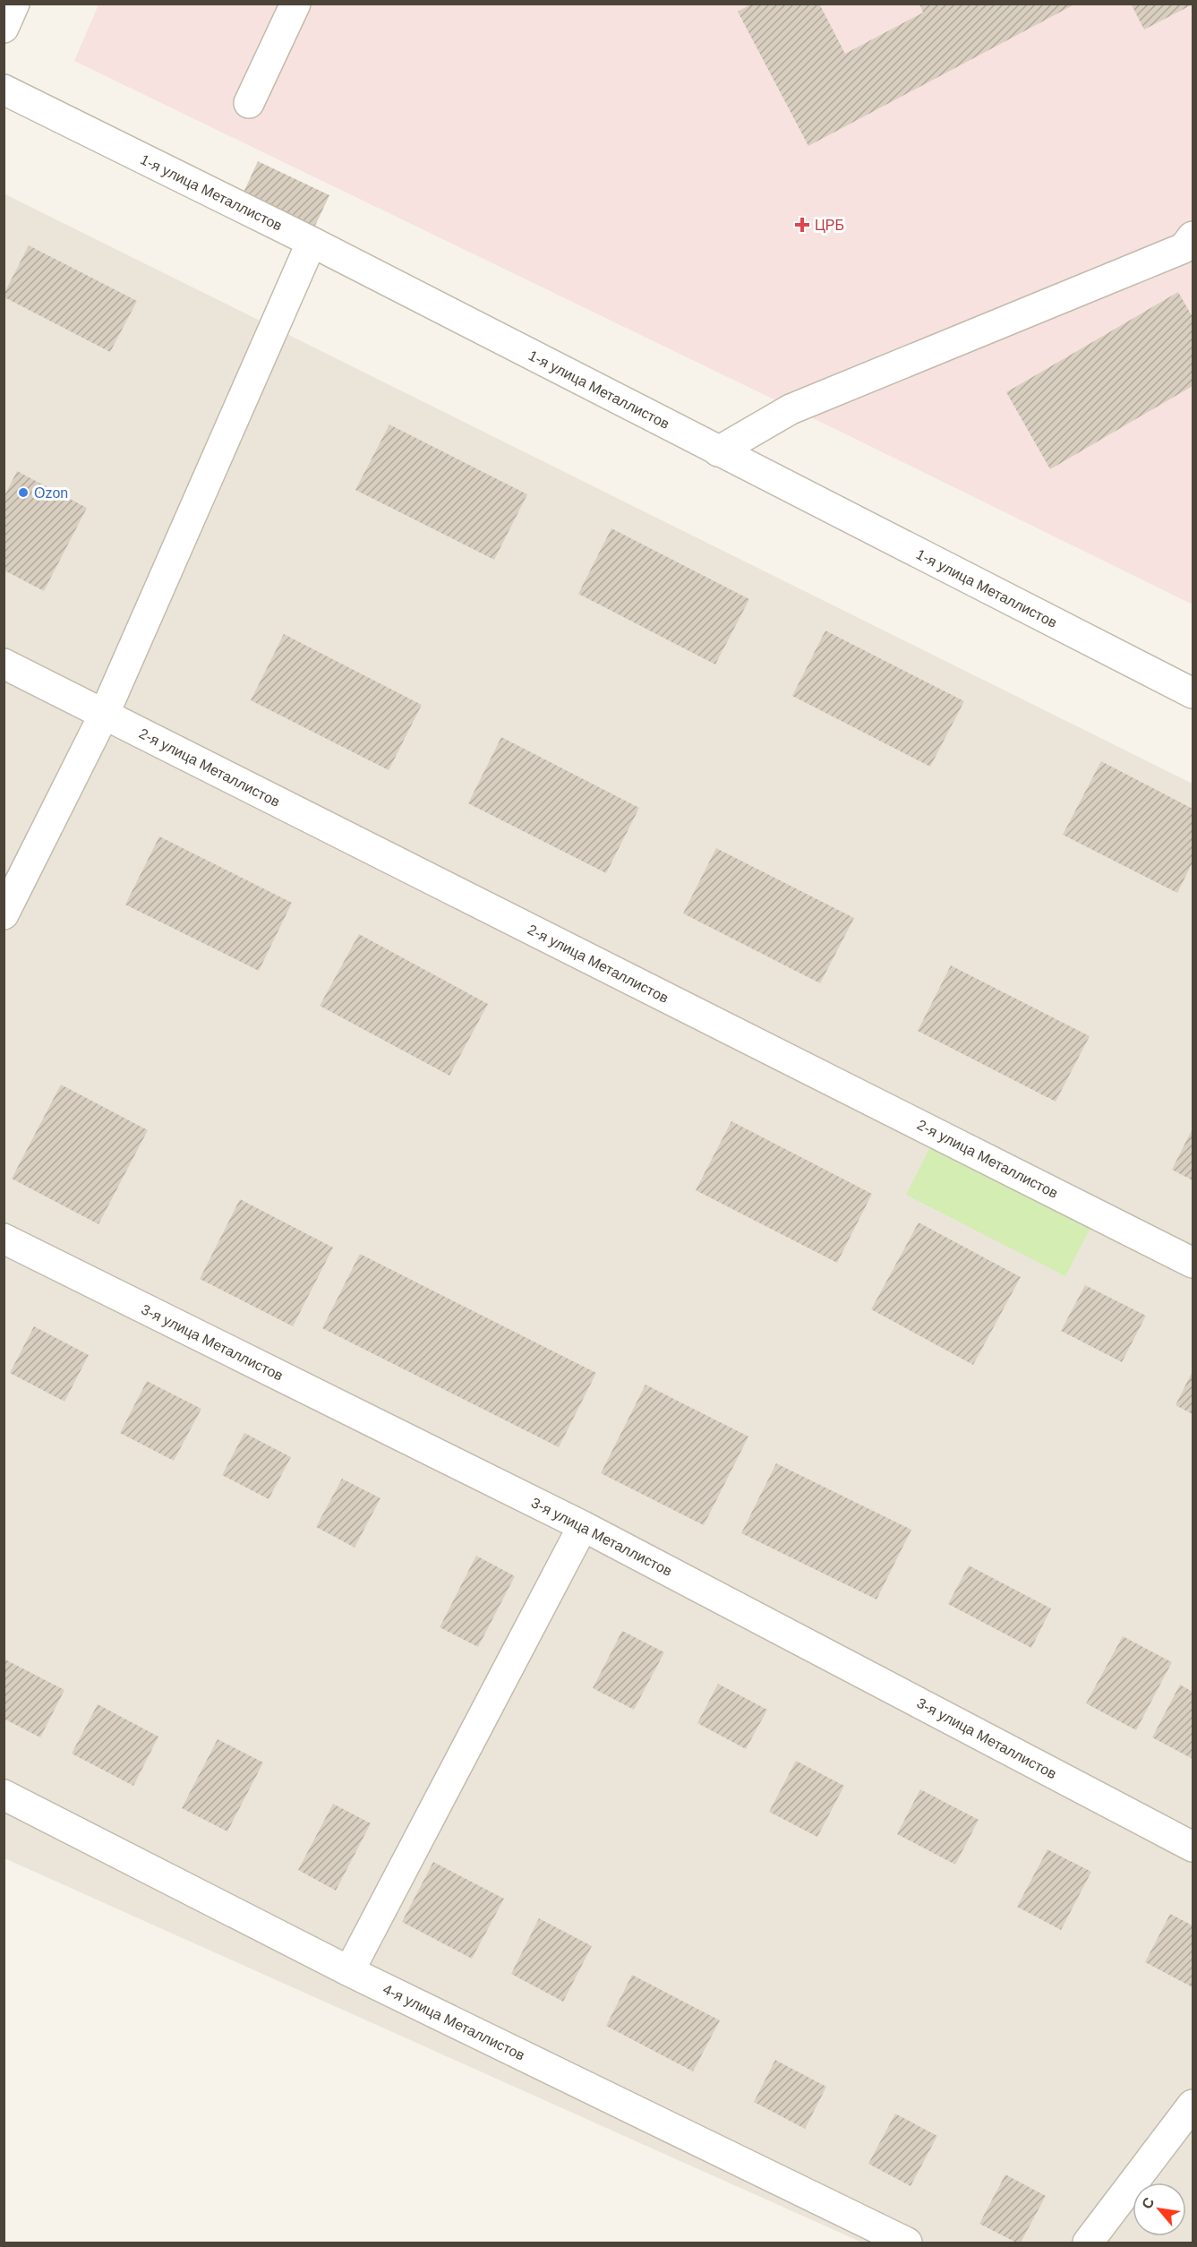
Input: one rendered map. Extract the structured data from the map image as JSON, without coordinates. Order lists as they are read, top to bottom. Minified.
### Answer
{"streets":{"street":["1-я улица Металлистов","2-я улица Металлистов","3-я улица Металлистов","4-я улица Металлистов"]},"places":{"health":["ЦРБ"],"other":["Ozon"]},"north":"top left"}
